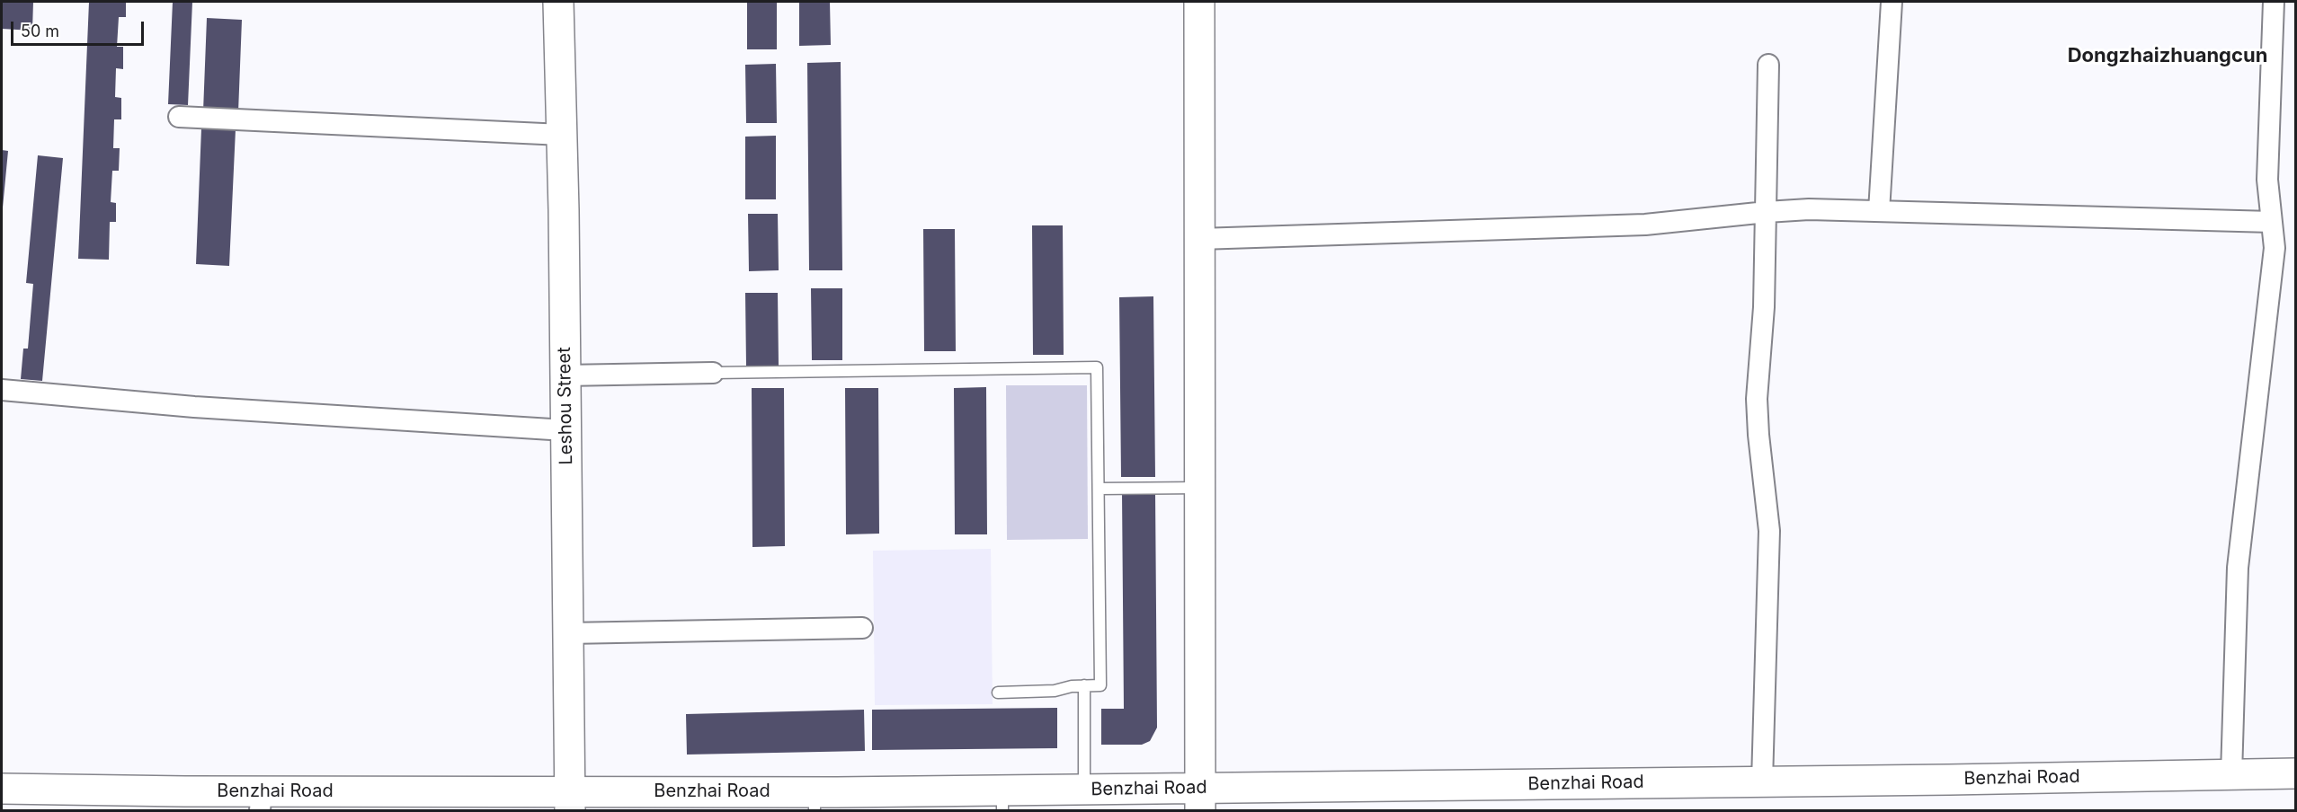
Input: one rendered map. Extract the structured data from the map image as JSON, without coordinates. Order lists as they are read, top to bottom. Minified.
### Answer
{"streets":{"street":["Leshou Street","Benzhai Road"]},"crossings":[["Leshou Street","Benzhai Road"]],"districts":["Dongzhaizhuangcun"],"scale_bar":"50 m"}
